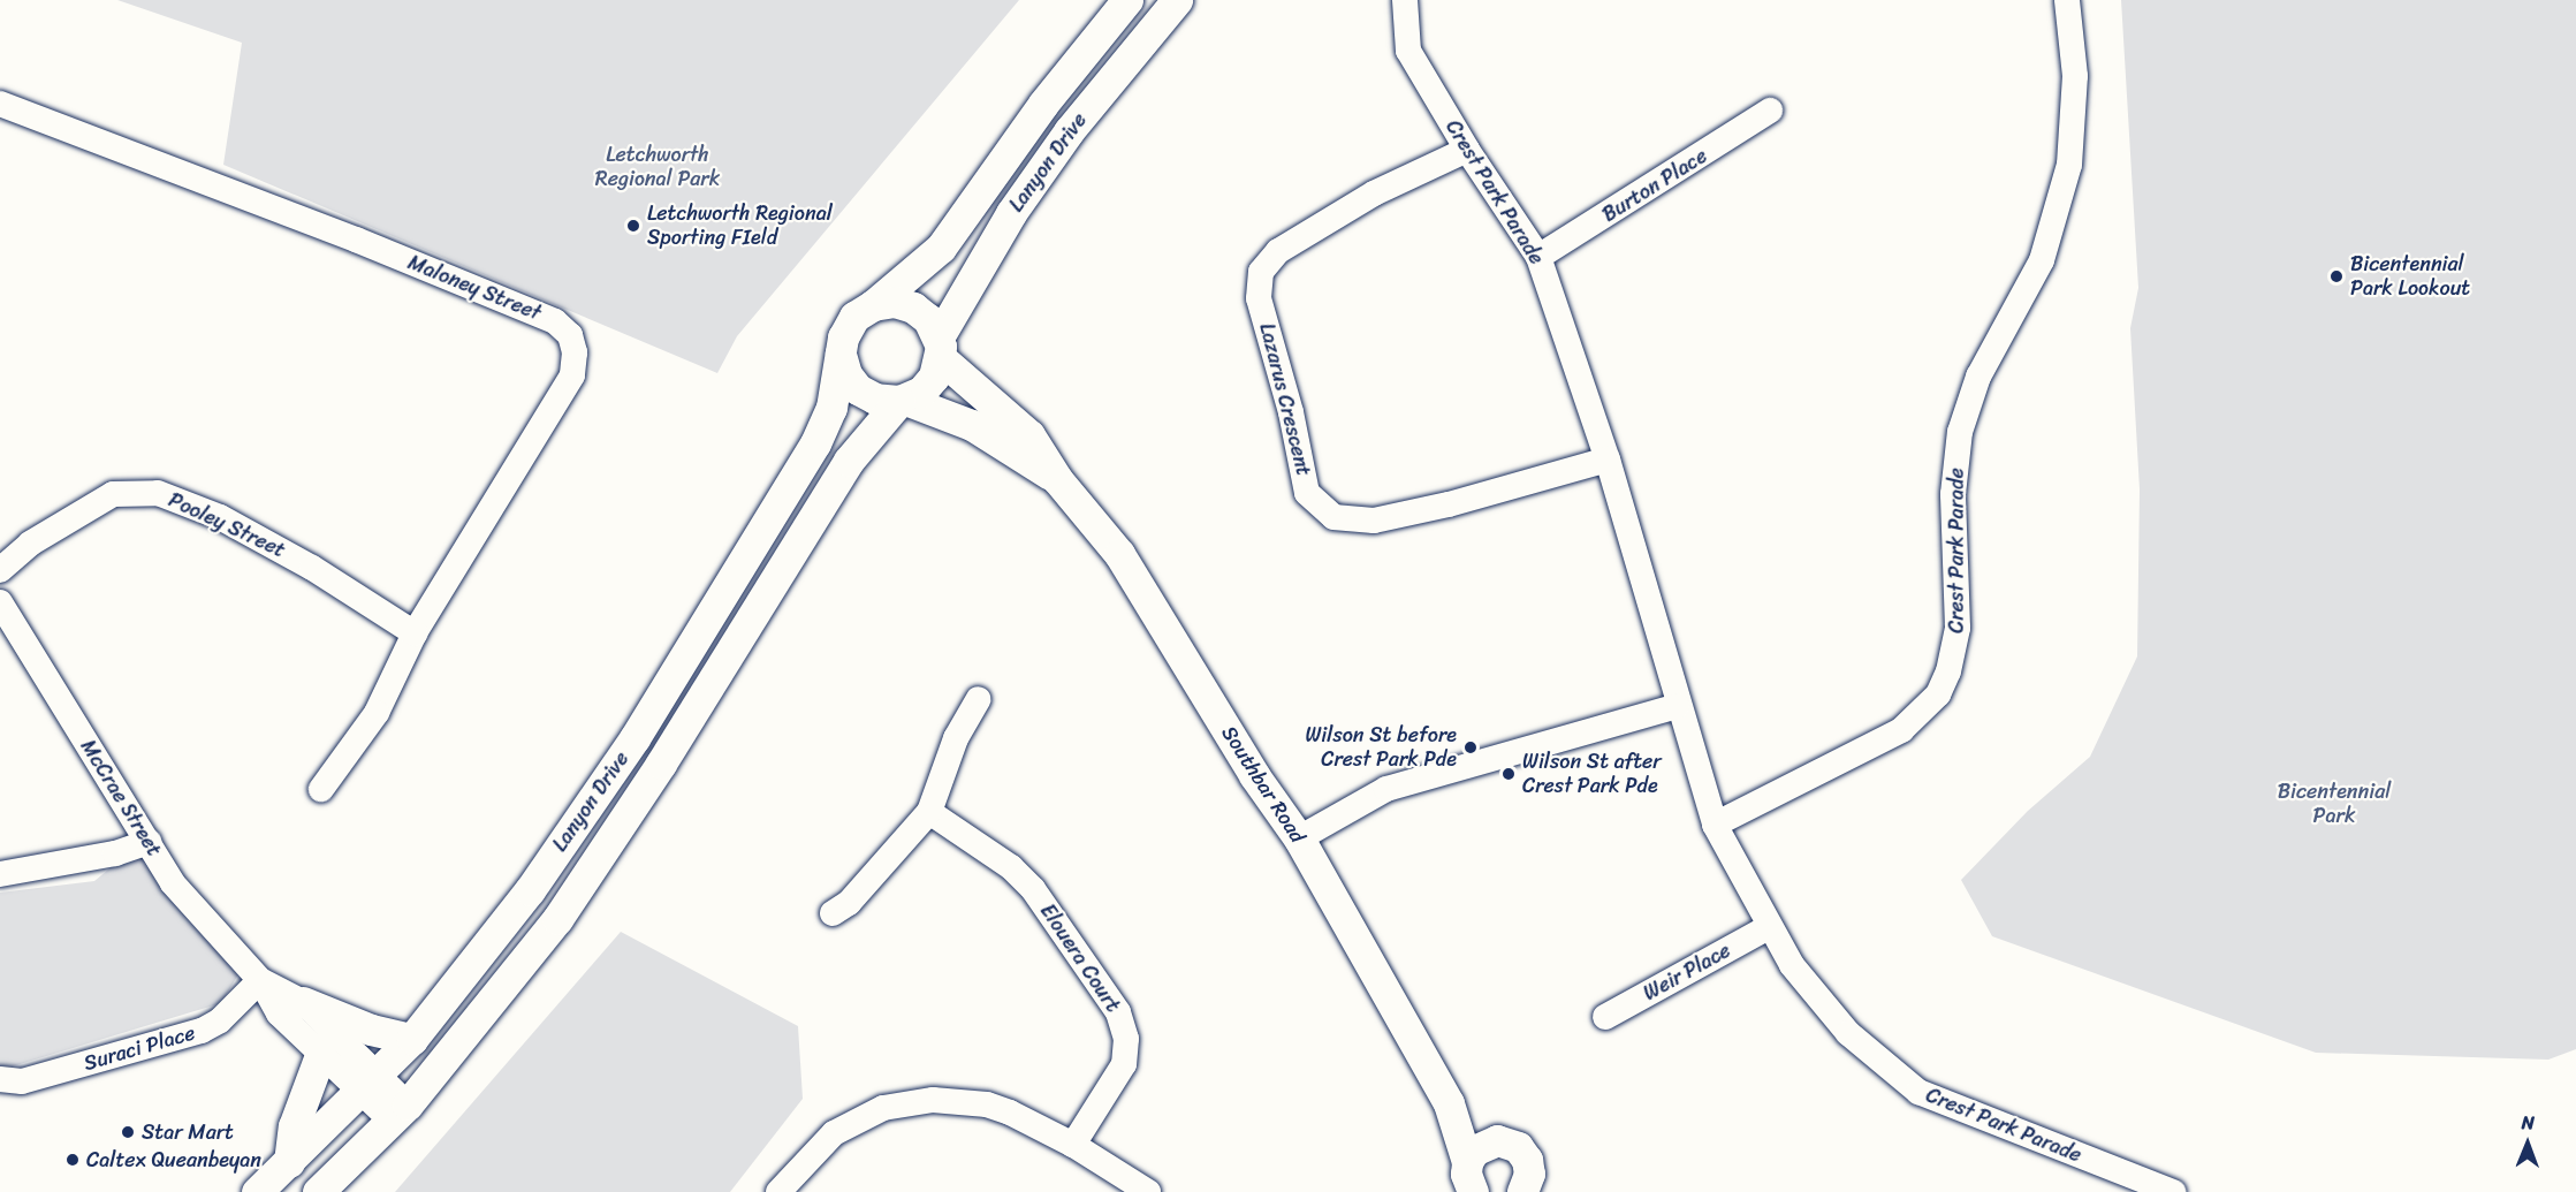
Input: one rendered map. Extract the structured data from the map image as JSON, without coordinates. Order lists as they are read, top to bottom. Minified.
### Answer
{"streets":{"main road":["Lanyon Drive","Southbar Road"],"street":["Burton Place","Crest Park Parade","Maloney Street","Lazarus Crescent","Pooley Street","McCrae Street","Elouera Court","Weir Place","Suraci Place"]},"crossings":[["Lanyon Drive","Southbar Road"],["Lanyon Drive","McCrae Street"],["Burton Place","Crest Park Parade"],["Crest Park Parade","Lazarus Crescent"],["Crest Park Parade","Weir Place"],["Maloney Street","Pooley Street"],["McCrae Street","Suraci Place"]],"parks":["Letchworth Regional Park","Bicentennial Park"],"places":["Letchworth Regional Sporting FIeld","Bicentennial Park Lookout","Wilson St before Crest Park Pde","Wilson St after Crest Park Pde","Star Mart","Caltex Queanbeyan"],"north":"top"}
